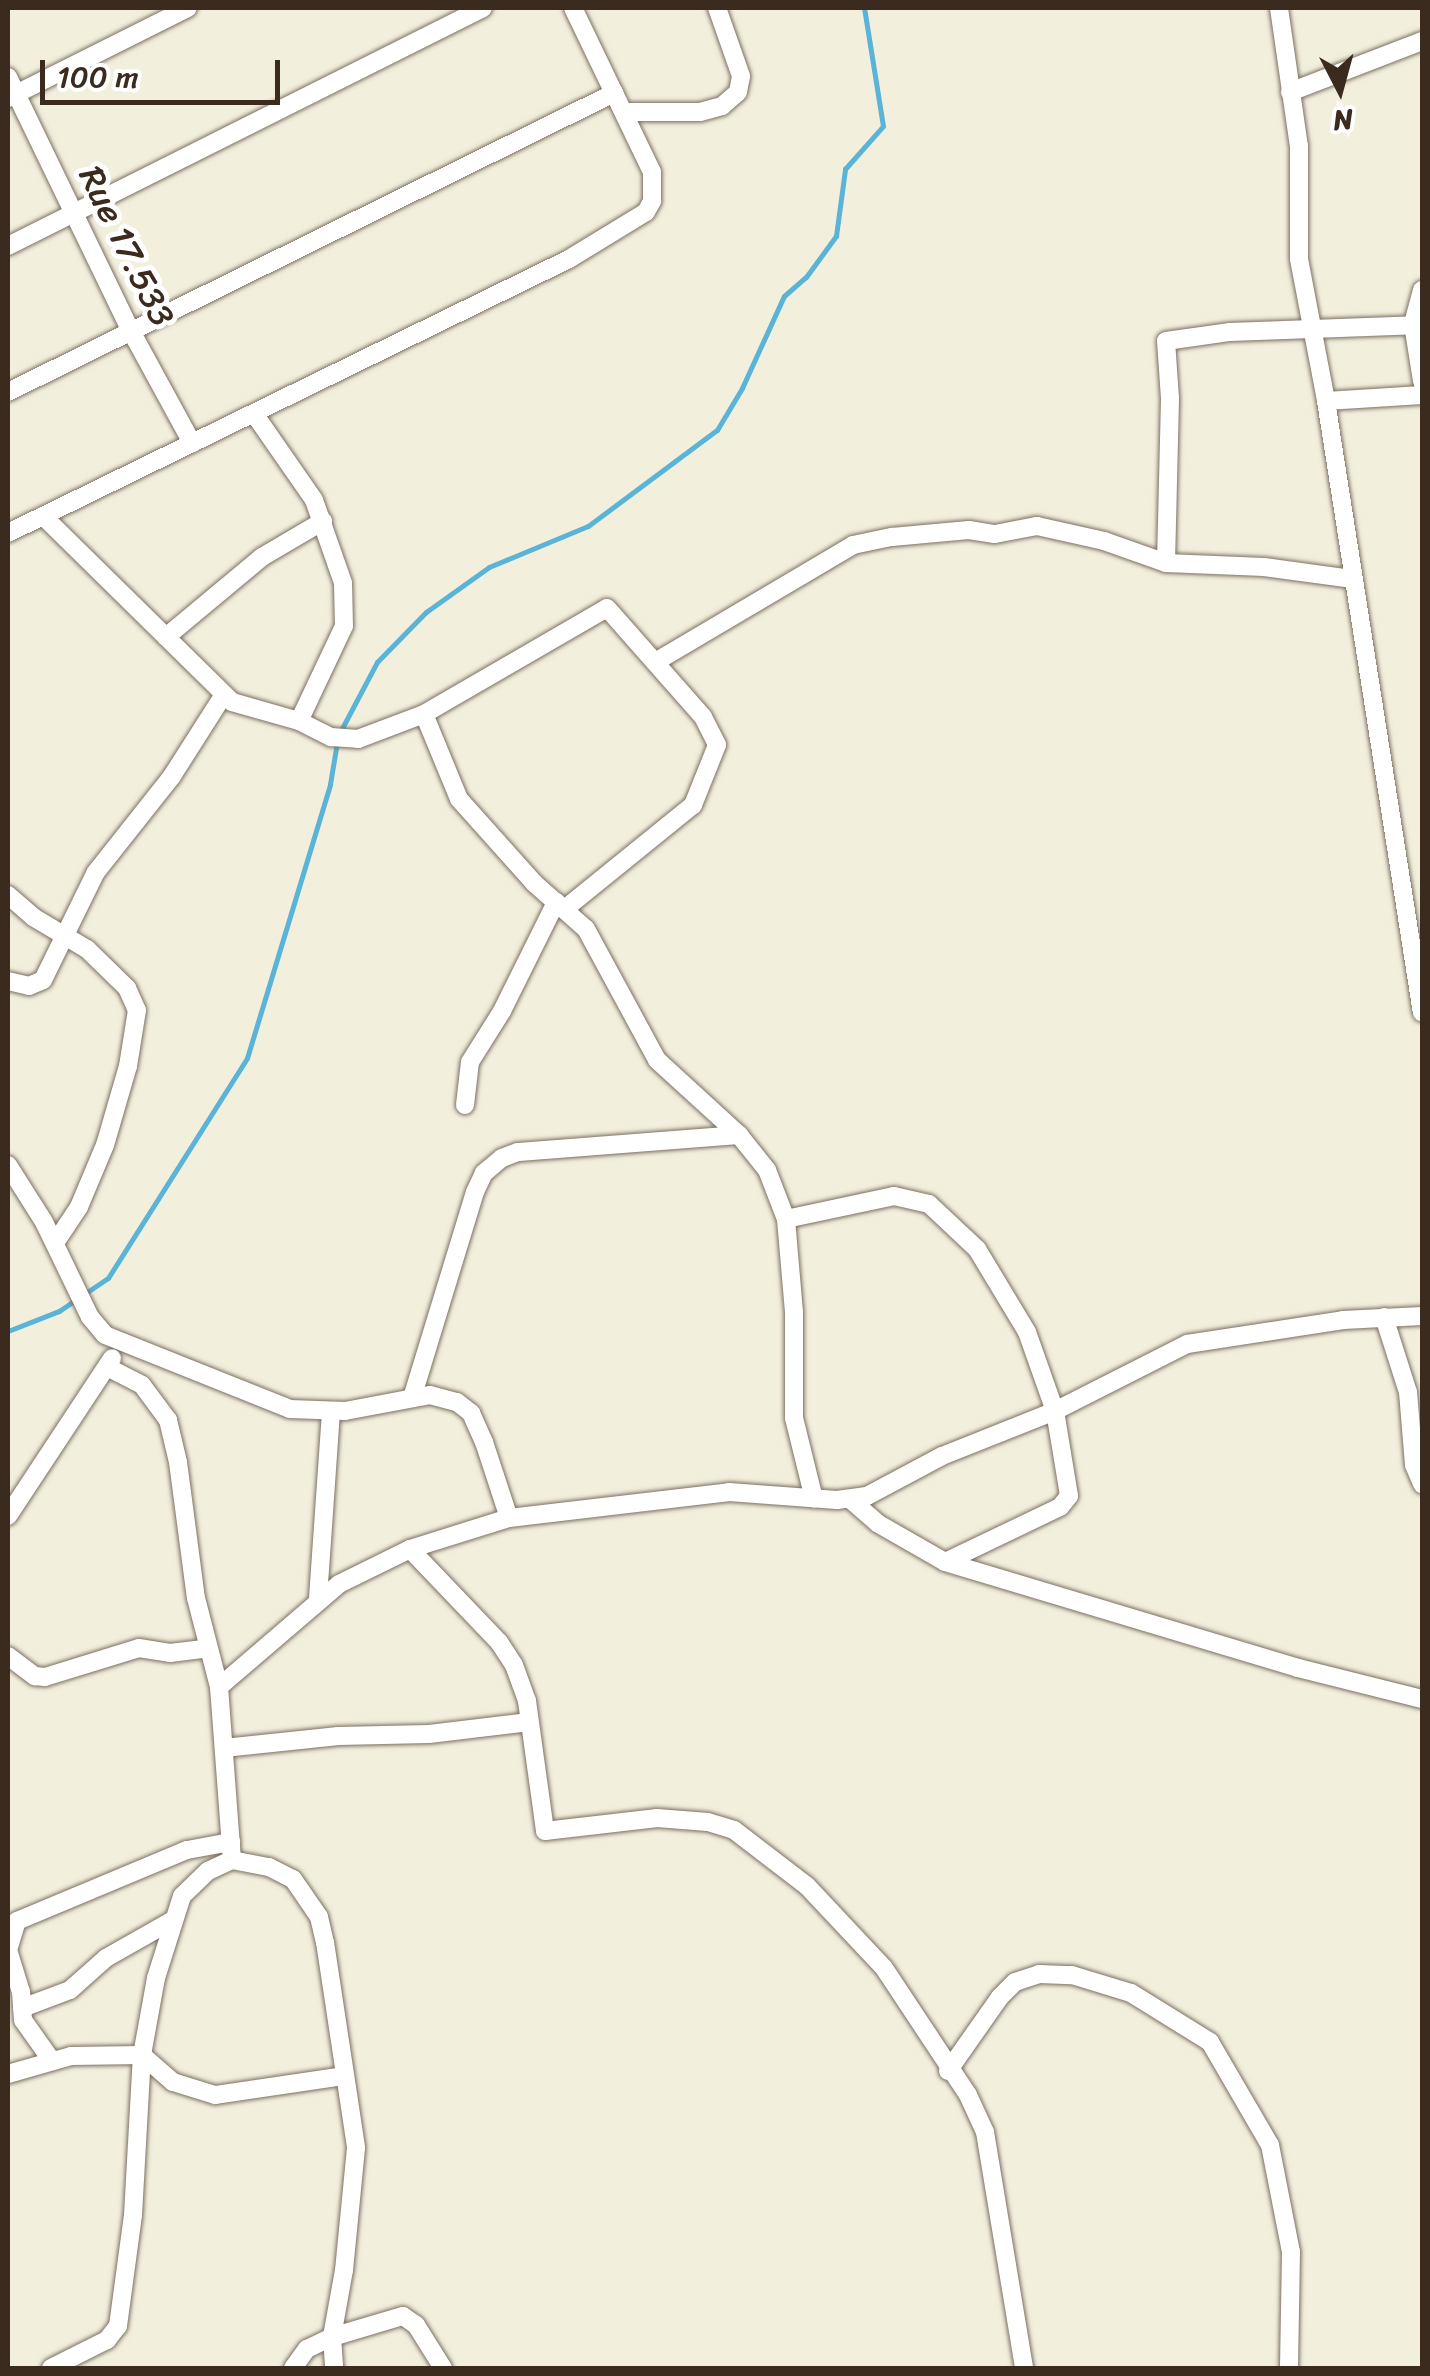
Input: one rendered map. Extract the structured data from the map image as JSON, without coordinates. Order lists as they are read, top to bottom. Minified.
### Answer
{"streets":{"street":["Rue 17.533"]},"scale_bar":"100 m","north":"bottom"}
